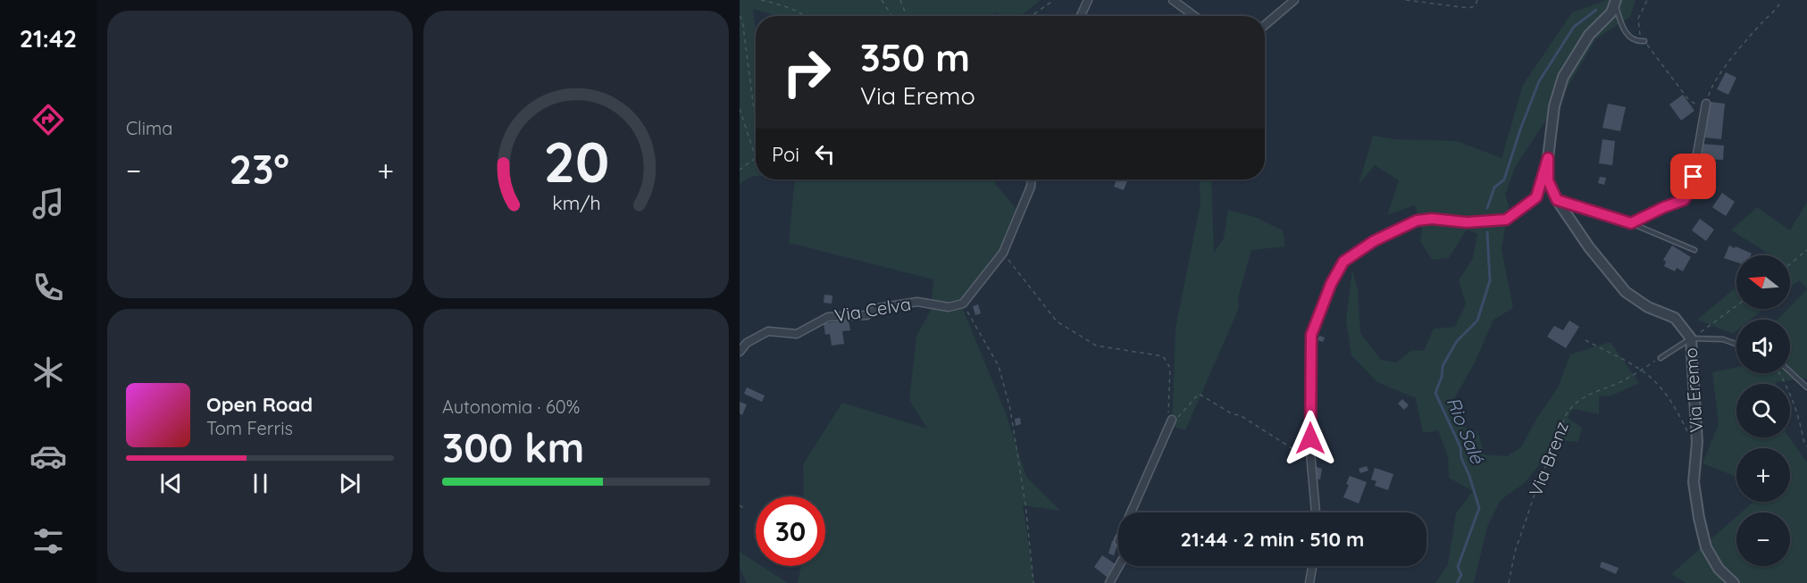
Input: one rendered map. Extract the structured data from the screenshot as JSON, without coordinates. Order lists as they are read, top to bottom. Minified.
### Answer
{"streets":{"street":["Via Celva","Via Eremo"],"path":["Via Brenz"]},"crossings":[["Via Eremo","Via Brenz"]],"water":["Rio Salé"],"north":"left","page":{"tabs":"21:42","tile":["Clima",["Autonomia · 60%","300 km"]],"turn":["350 m","Via Eremo"],"then":"Poi","heat":["−","23°","+"],"map_buttons":["+","−"],"song":["Open Road","Tom Ferris"],"limit":"30","trip":"21:44 · 2 min · 510 m","gauge":["20","km/h"]}}
